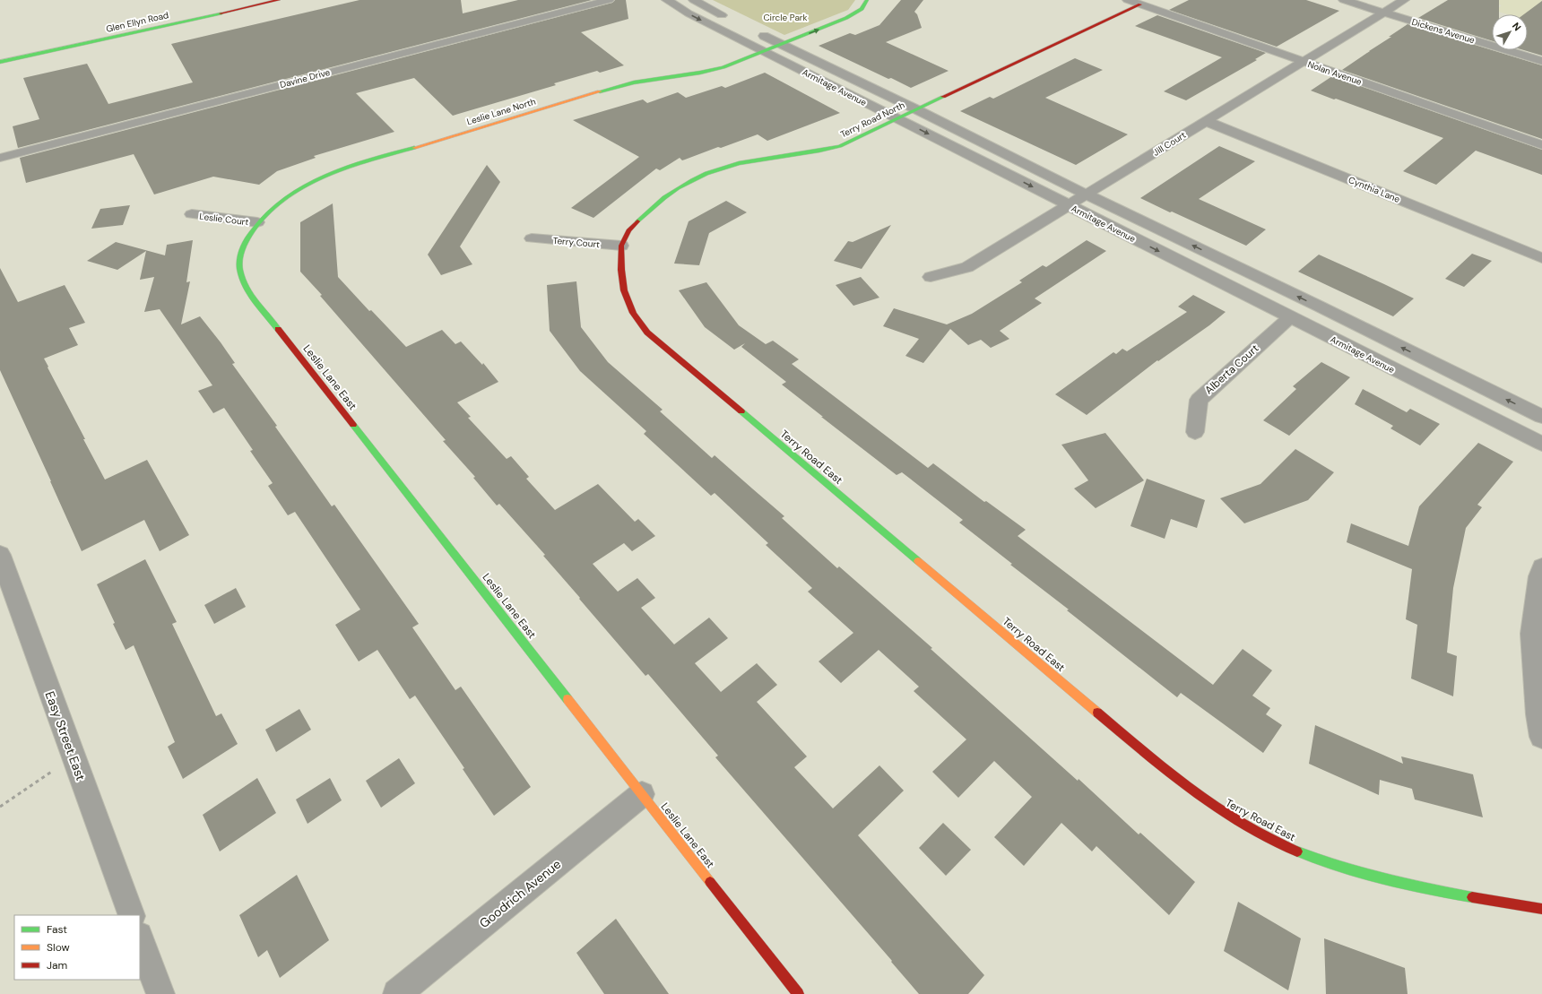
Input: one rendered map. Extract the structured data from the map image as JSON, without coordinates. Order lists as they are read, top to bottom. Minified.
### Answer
{"streets":{"street":["Glen Ellyn Road","Dickens Avenue","Nolan Avenue","Davine Drive","Armitage Avenue","Leslie Lane North","Terry Road North","Jill Court","Cynthia Lane","Leslie Court","Terry Court","Alberta Court","Leslie Lane East","Terry Road East","Easy Street East","Goodrich Avenue"]},"crossings":[["Dickens Avenue","Jill Court"],["Nolan Avenue","Terry Road North"],["Nolan Avenue","Jill Court"],["Armitage Avenue","Leslie Lane North"],["Armitage Avenue","Terry Road North"],["Armitage Avenue","Jill Court"],["Armitage Avenue","Alberta Court"],["Leslie Lane North","Leslie Court"],["Leslie Lane North","Leslie Lane East"],["Terry Road North","Terry Court"],["Terry Road North","Terry Road East"],["Jill Court","Cynthia Lane"],["Leslie Court","Leslie Lane East"],["Terry Court","Terry Road East"],["Leslie Lane East","Goodrich Avenue"]],"parks":["Circle Park"],"legend":["Fast","Slow","Jam"],"north":"top right"}
